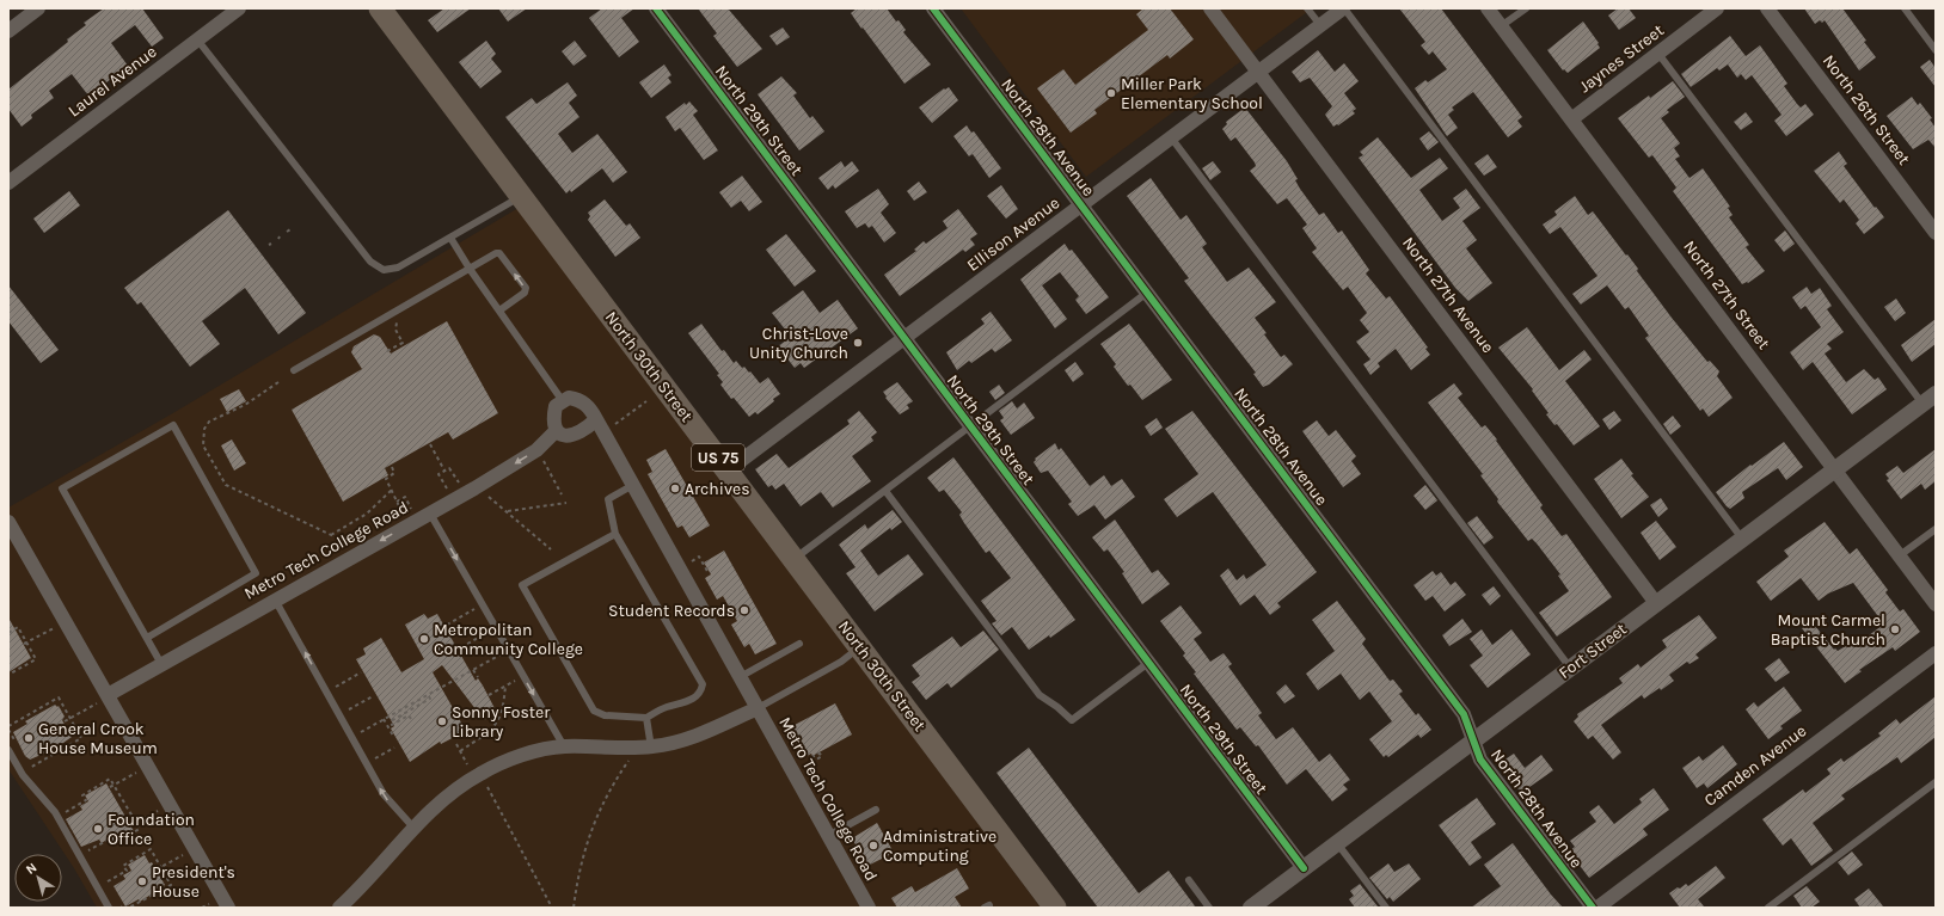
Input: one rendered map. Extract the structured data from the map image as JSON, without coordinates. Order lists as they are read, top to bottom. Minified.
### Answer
{"streets":{"highway":["North 30th Street","US 75"],"street":["Jaynes Street","Laurel Avenue","North 26th Street","North 29th Street","North 28th Avenue","Ellison Avenue","North 27th Avenue","North 27th Street","Metro Tech College Road","Fort Street","Camden Avenue"]},"crossings":[["Jaynes Street","North 27th Street"],["North 29th Street","Ellison Avenue"],["North 29th Street","Fort Street"],["North 28th Avenue","Ellison Avenue"],["North 28th Avenue","Fort Street"],["Ellison Avenue","North 27th Avenue"],["Ellison Avenue","North 30th Street"],["North 27th Avenue","Fort Street"],["North 27th Street","Fort Street"]],"places":["Miller Park Elementary School","Christ-Love Unity Church","Archives","Student Records","Mount Carmel Baptist Church","Metropolitan Community College","Sonny Foster Library","General Crook House Museum","Foundation Office","Administrative Computing","President's House"],"north":"top left"}
